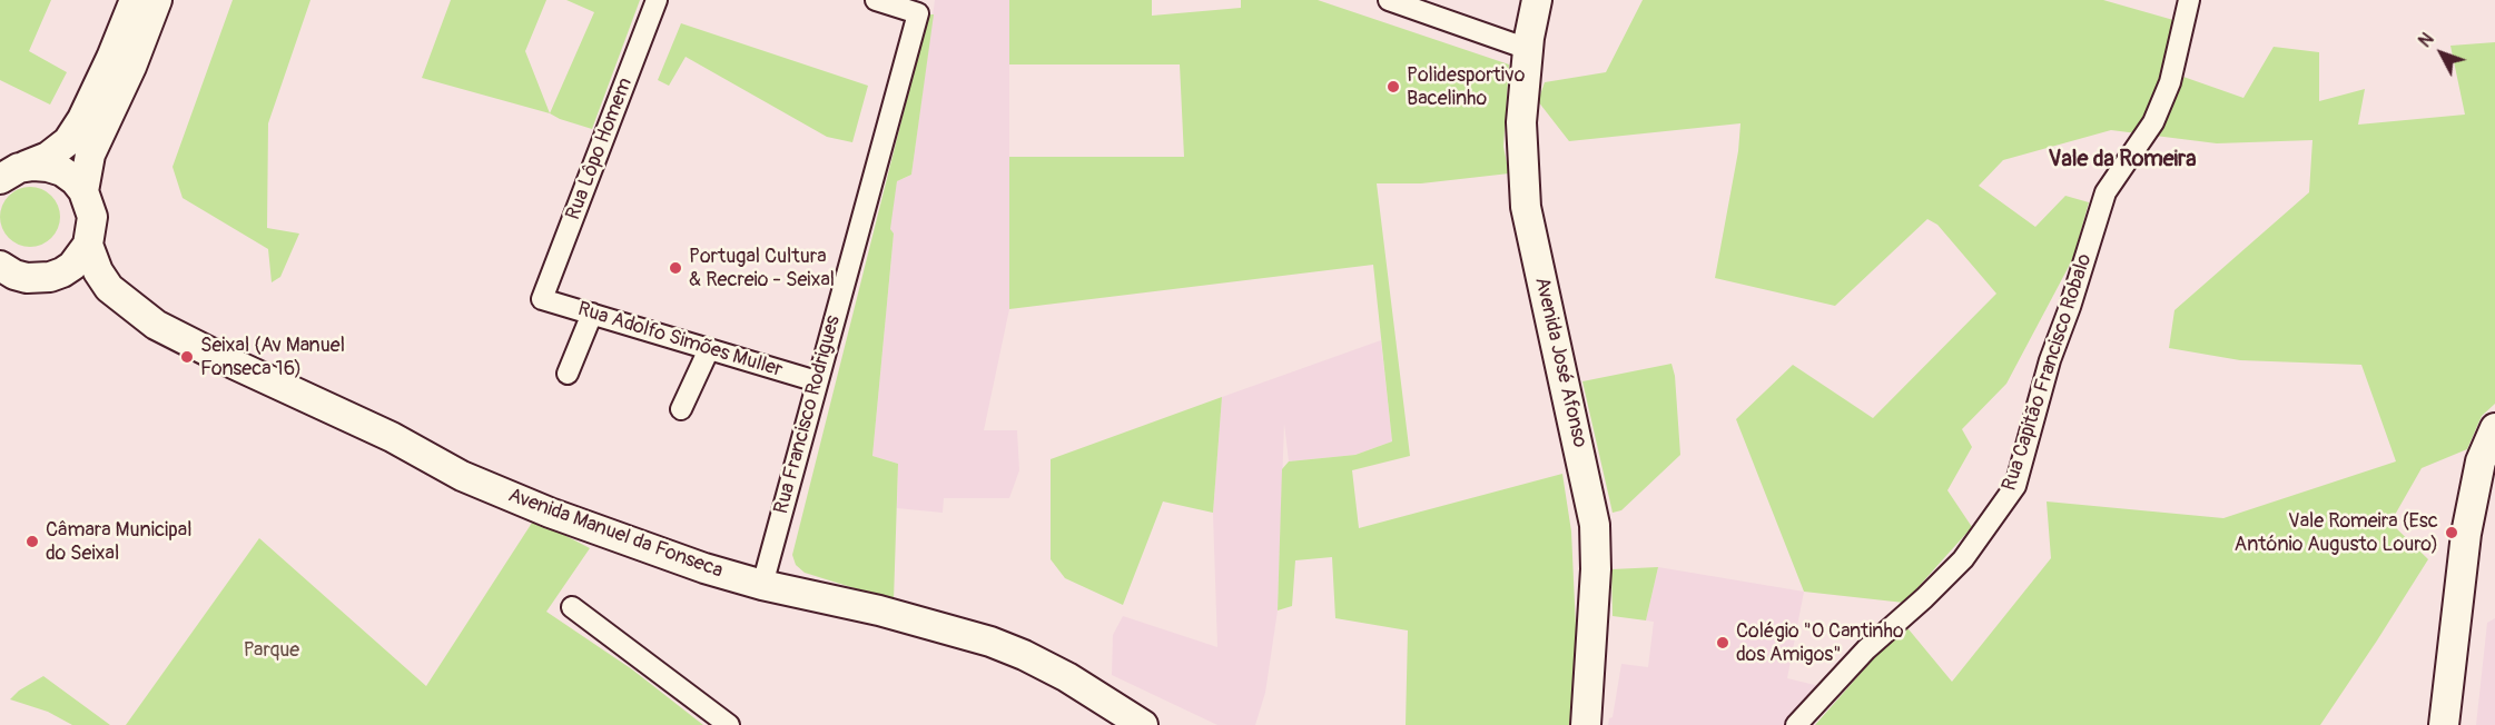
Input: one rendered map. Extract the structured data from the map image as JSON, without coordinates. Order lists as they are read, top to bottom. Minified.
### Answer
{"streets":{"street":["Rua Lôpo Homem","Rua Adolfo Simões Muller","Avenida José Afonso","Rua Capitão Francisco Robalo","Rua Francisco Rodrigues","Avenida Manuel da Fonseca"]},"crossings":[["Rua Lôpo Homem","Rua Adolfo Simões Muller"],["Rua Adolfo Simões Muller","Rua Francisco Rodrigues"],["Rua Francisco Rodrigues","Avenida Manuel da Fonseca"]],"districts":["Vale da Romeira"],"parks":["Parque"],"places":["Polidesportivo Bacelinho","Portugal Cultura & Recreio - Seixal","Seixal (Av Manuel Fonseca 16)","Vale Romeira (Esc António Augusto Louro)","Câmara Municipal do Seixal","Colégio \"O Cantinho dos Amigos\""],"north":"top left"}
